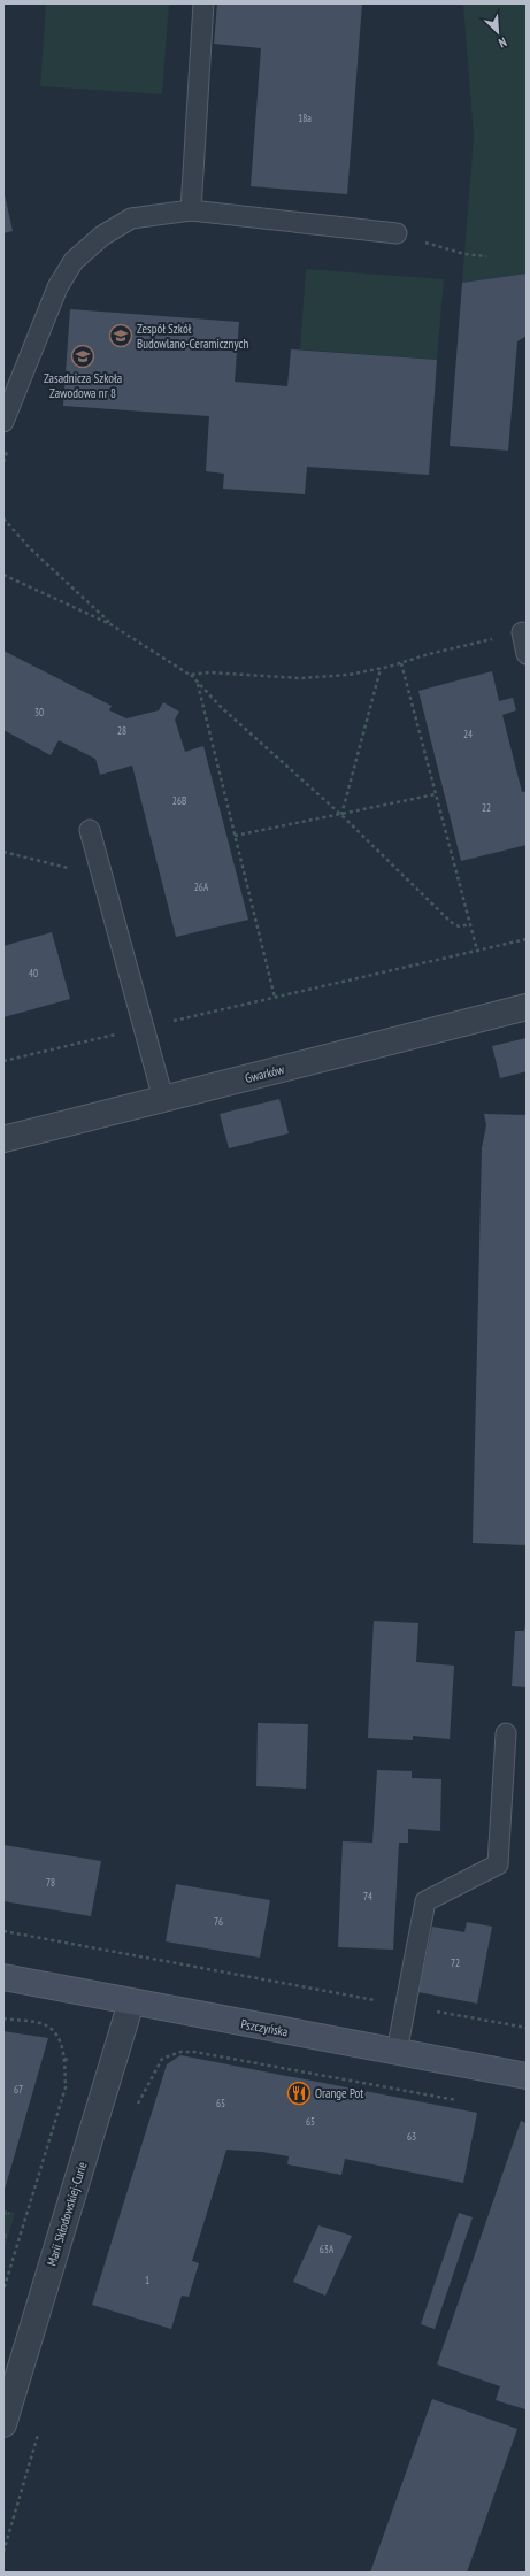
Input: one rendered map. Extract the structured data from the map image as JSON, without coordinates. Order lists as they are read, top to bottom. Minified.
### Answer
{"streets":{"main road":["Pszczyńska"],"street":["Gwarków","Marii Skłodowskiej-Curie"]},"crossings":[["Pszczyńska","Marii Skłodowskiej-Curie"]],"places":{"school or university":["Zespół Szkół Budowlano-Ceramicznych","Zasadnicza Szkoła Zawodowa nr 8"],"restaurant":["Orange Pot"]},"house_numbers":["18a","30","28","24","26B","22","26A","40","78","74","76","72","67","65","65","63","63A","1"],"north":"bottom right"}
